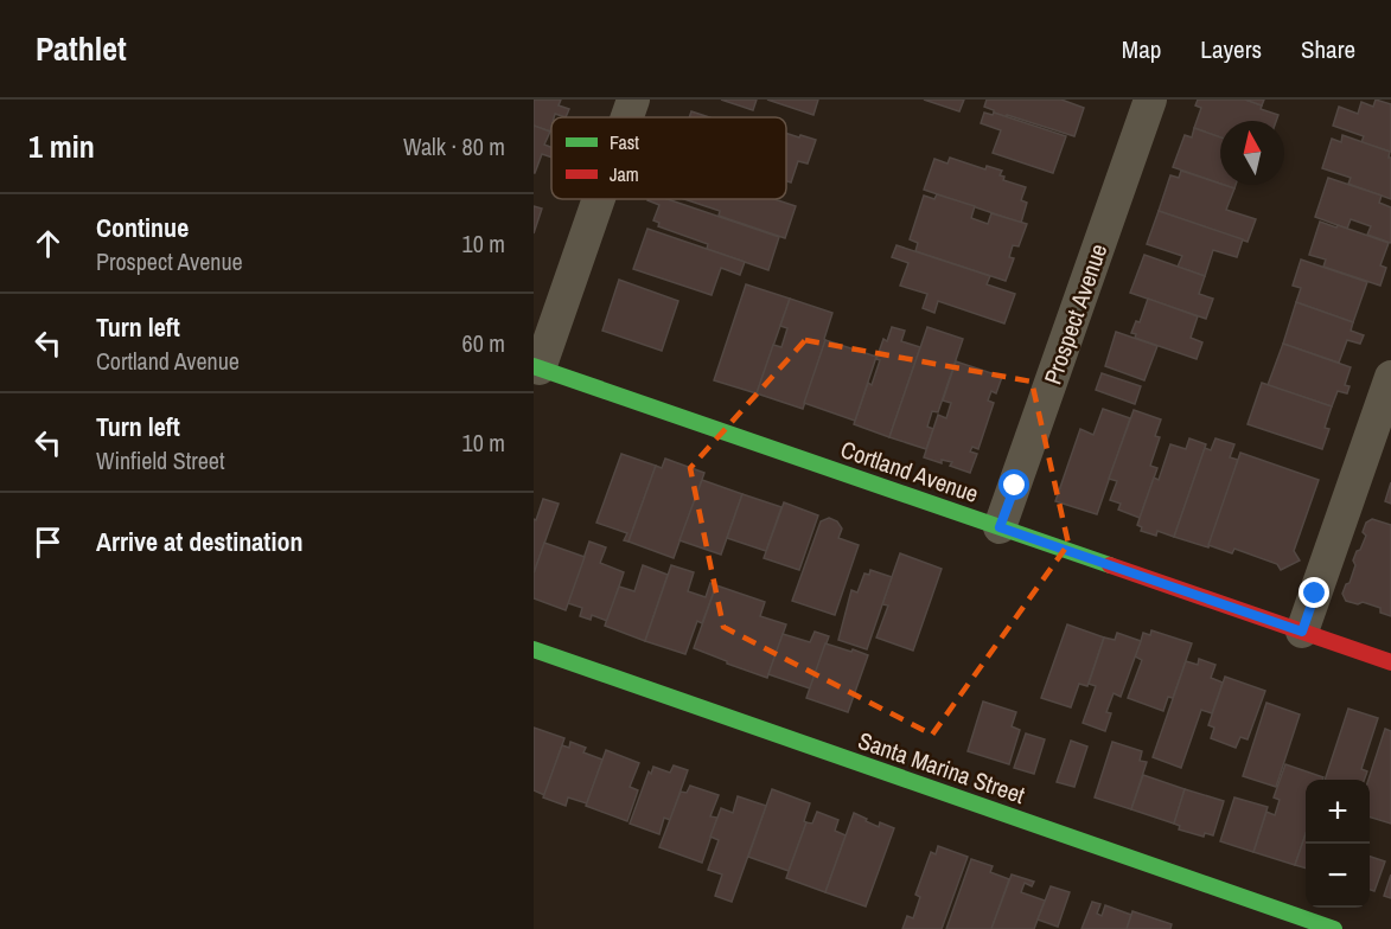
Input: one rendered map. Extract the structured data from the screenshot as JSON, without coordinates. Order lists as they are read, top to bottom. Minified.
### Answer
{"streets":{"street":["Prospect Avenue","Cortland Avenue","Santa Marina Street"]},"crossings":[["Prospect Avenue","Cortland Avenue"]],"legend":["Fast","Jam"],"north":"top","page":{"header":"Pathlet","nav":["Map","Layers","Share"],"heading":["1 min","Walk · 80 m"],"list":[["Continue","Prospect Avenue","10 m"],["Turn left","Cortland Avenue","60 m"],["Turn left","Winfield Street","10 m"],"Arrive at destination"],"map_buttons":["+","−"]}}
